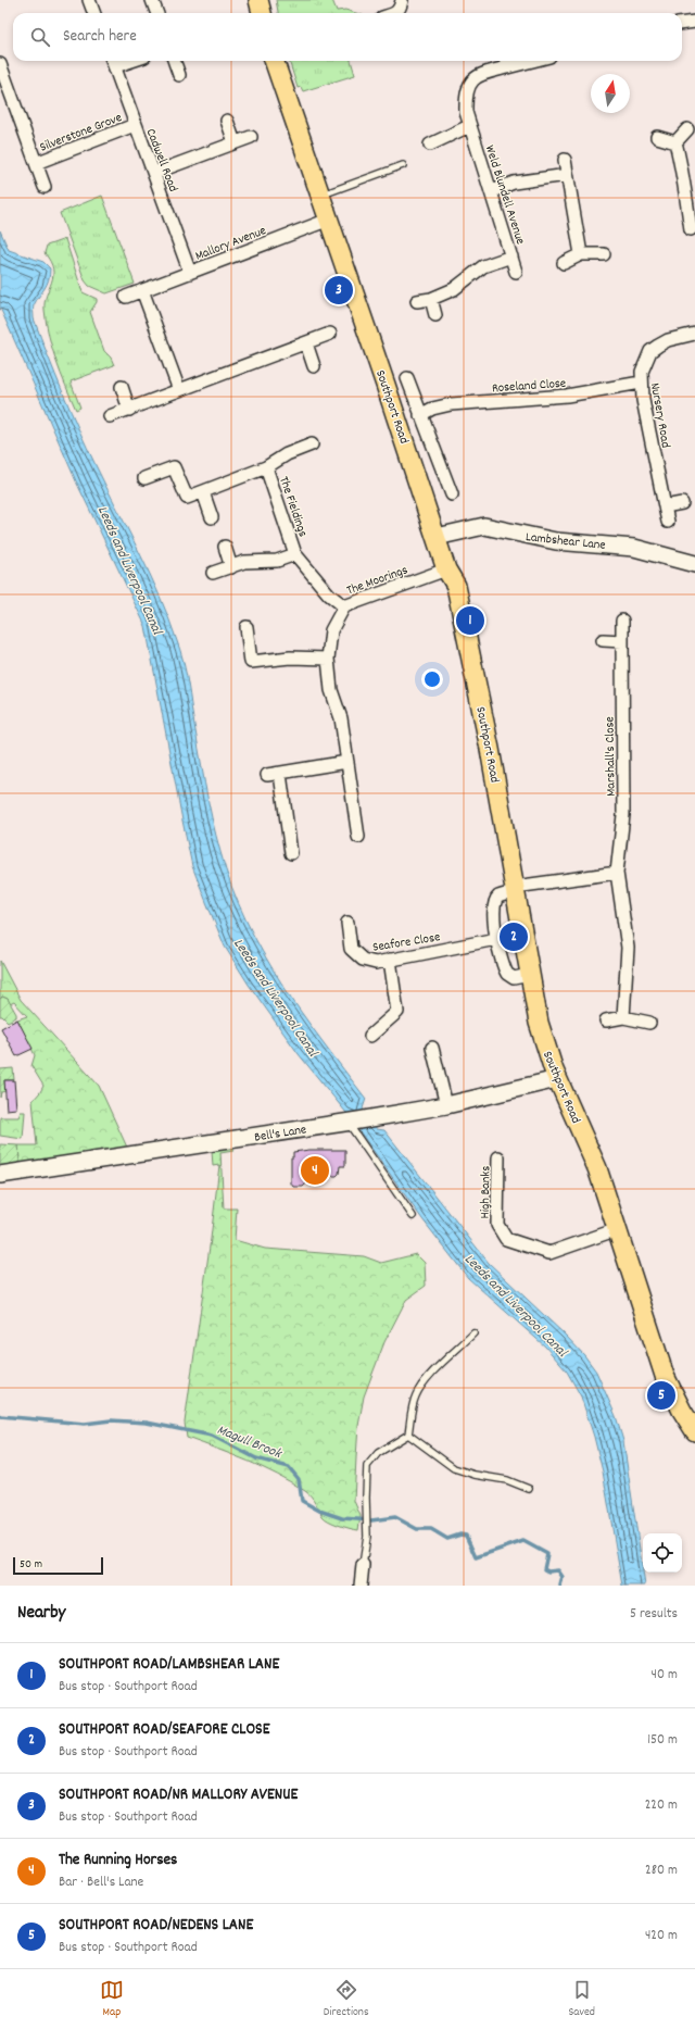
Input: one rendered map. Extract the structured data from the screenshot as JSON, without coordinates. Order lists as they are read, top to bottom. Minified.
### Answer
{"streets":{"main road":["Southport Road"],"street":["Silverstone Grove","Cadwell Road","Weld Blundell Avenue","Mallory Avenue","Roseland Close","Nursery Road","The Fieldings","Lambshear Lane","The Moorings","Marshall's Close","Seafore Close","Bell's Lane","High Banks"]},"crossings":[["Silverstone Grove","Cadwell Road"],["Cadwell Road","Mallory Avenue"],["Mallory Avenue","Southport Road"],["Roseland Close","Nursery Road"],["Southport Road","Lambshear Lane"],["Southport Road","The Moorings"],["Southport Road","Bell's Lane"],["Southport Road","High Banks"],["The Fieldings","The Moorings"]],"water":["Leeds and Liverpool Canal","Magull Brook"],"scale_bar":"50 m","north":"top","page":{"search":"Search here","pins":["3","1","2","4","5"],"scale":"50 m","heading":["Nearby","5 results"],"list":[{"mark":"1","name":"SOUTHPORT ROAD/LAMBSHEAR LANE","note":"Bus stop · Southport Road","value":"40 m"},{"mark":"2","name":"SOUTHPORT ROAD/SEAFORE CLOSE","note":"Bus stop · Southport Road","value":"150 m"},{"mark":"3","name":"SOUTHPORT ROAD/NR MALLORY AVENUE","note":"Bus stop · Southport Road","value":"220 m"},{"mark":"4","name":"The Running Horses","note":"Bar · Bell's Lane","value":"280 m"},{"mark":"5","name":"SOUTHPORT ROAD/NEDENS LANE","note":"Bus stop · Southport Road","value":"420 m"}],"nav":["Map","Directions","Saved"]}}
